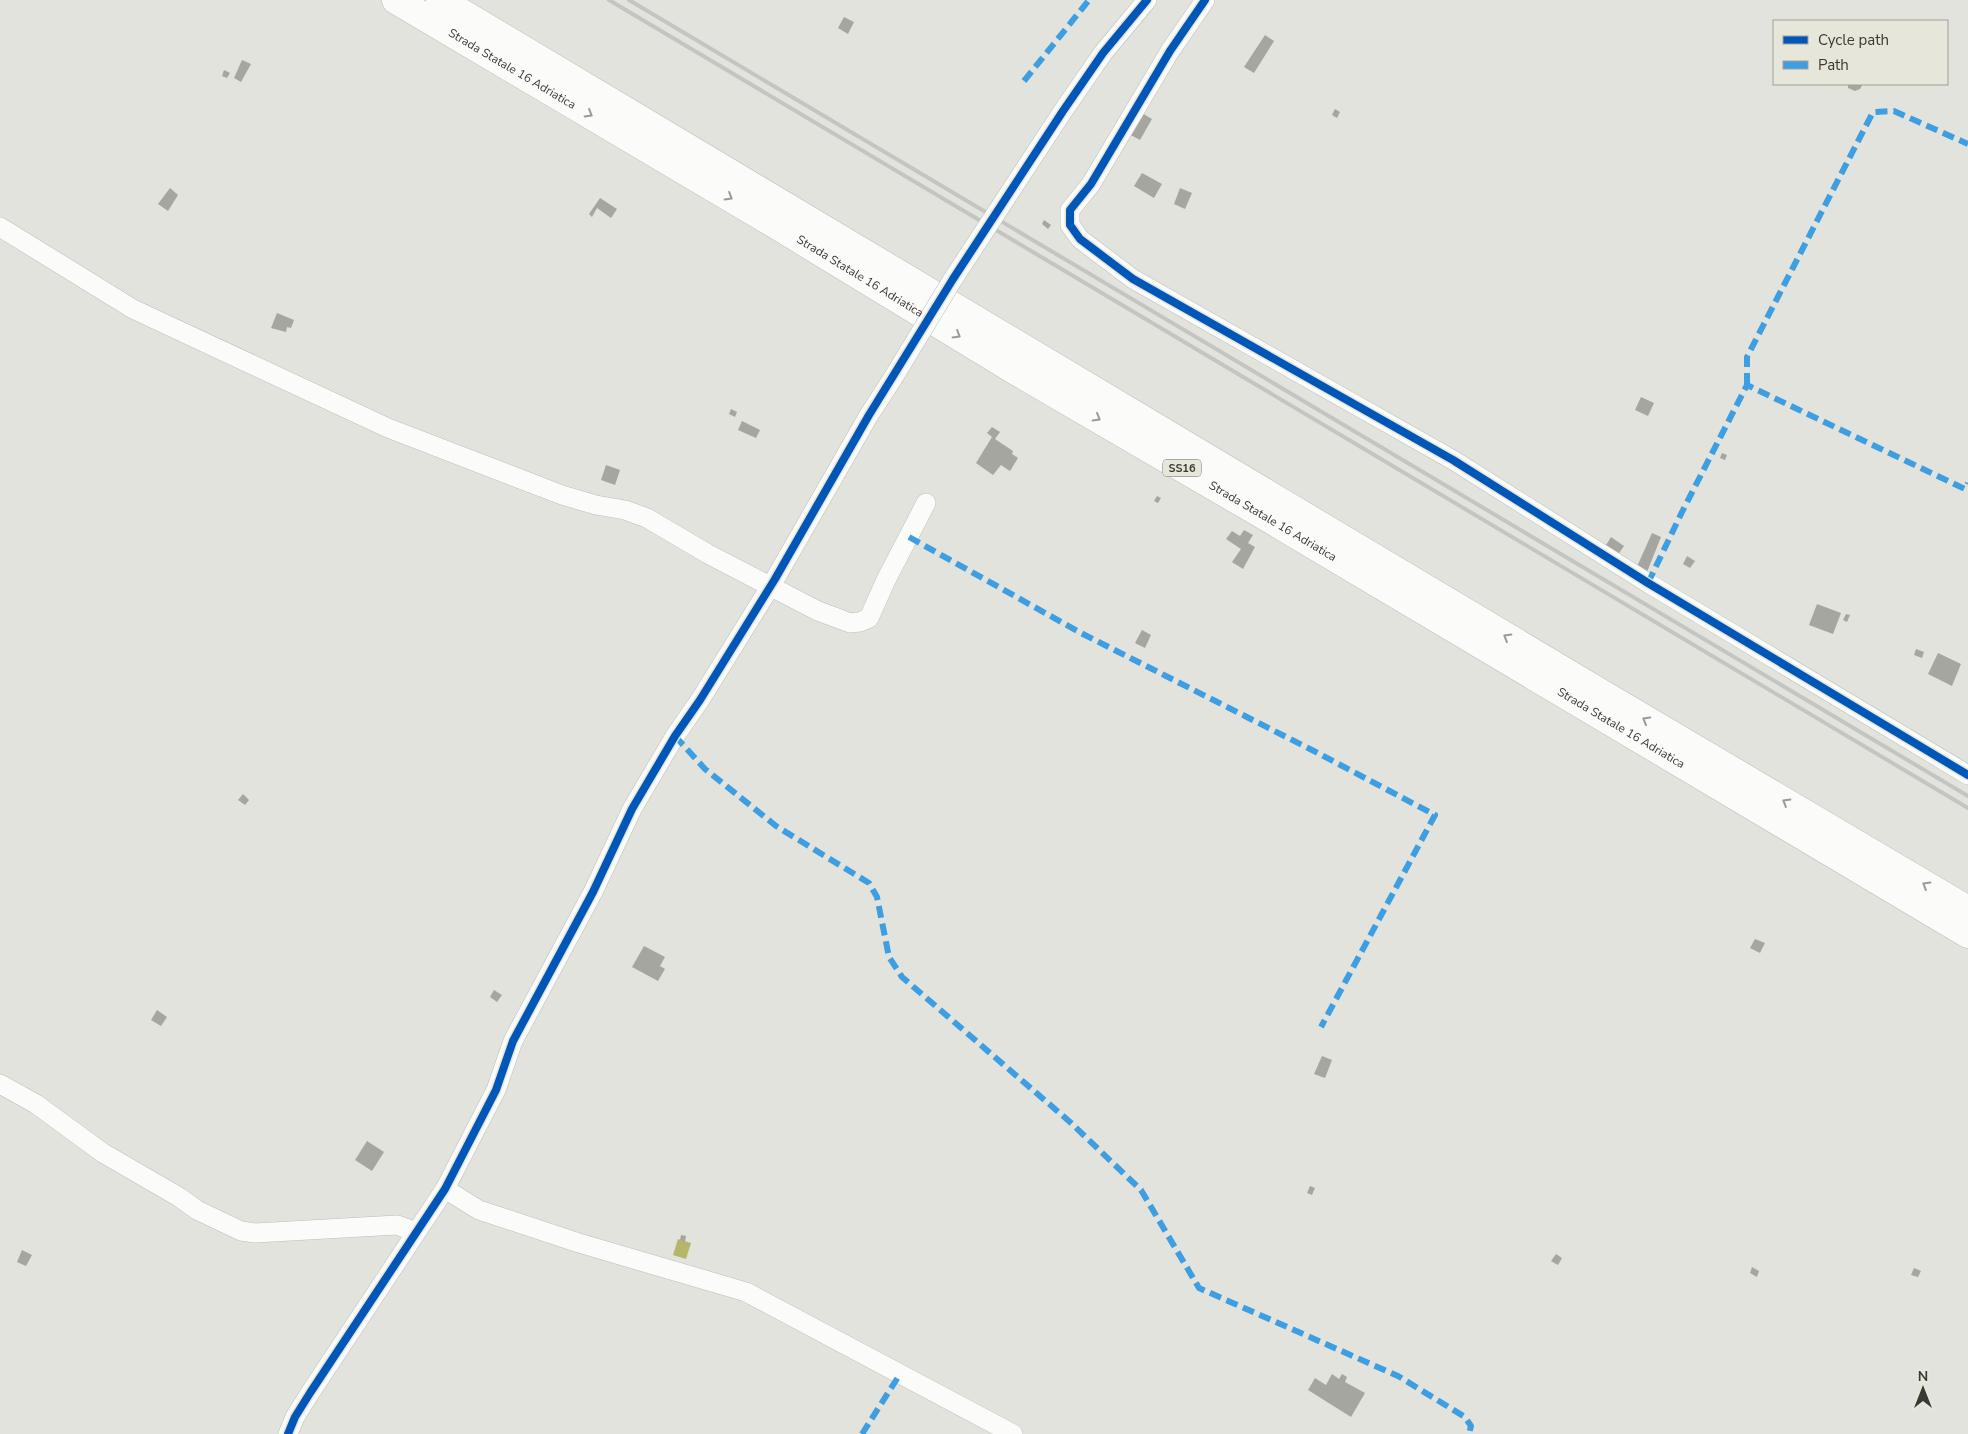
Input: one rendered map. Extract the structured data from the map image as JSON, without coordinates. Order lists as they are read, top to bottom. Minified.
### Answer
{"streets":{"highway":["Strada Statale 16 Adriatica","SS16"]},"legend":["Cycle path","Path"],"north":"top"}
